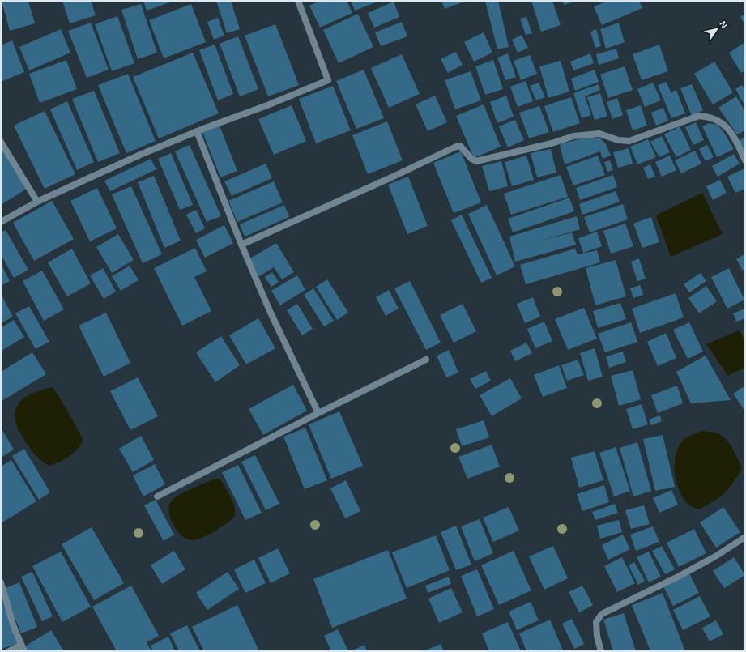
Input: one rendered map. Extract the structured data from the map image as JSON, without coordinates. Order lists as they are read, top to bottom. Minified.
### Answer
{"north":"top right"}
